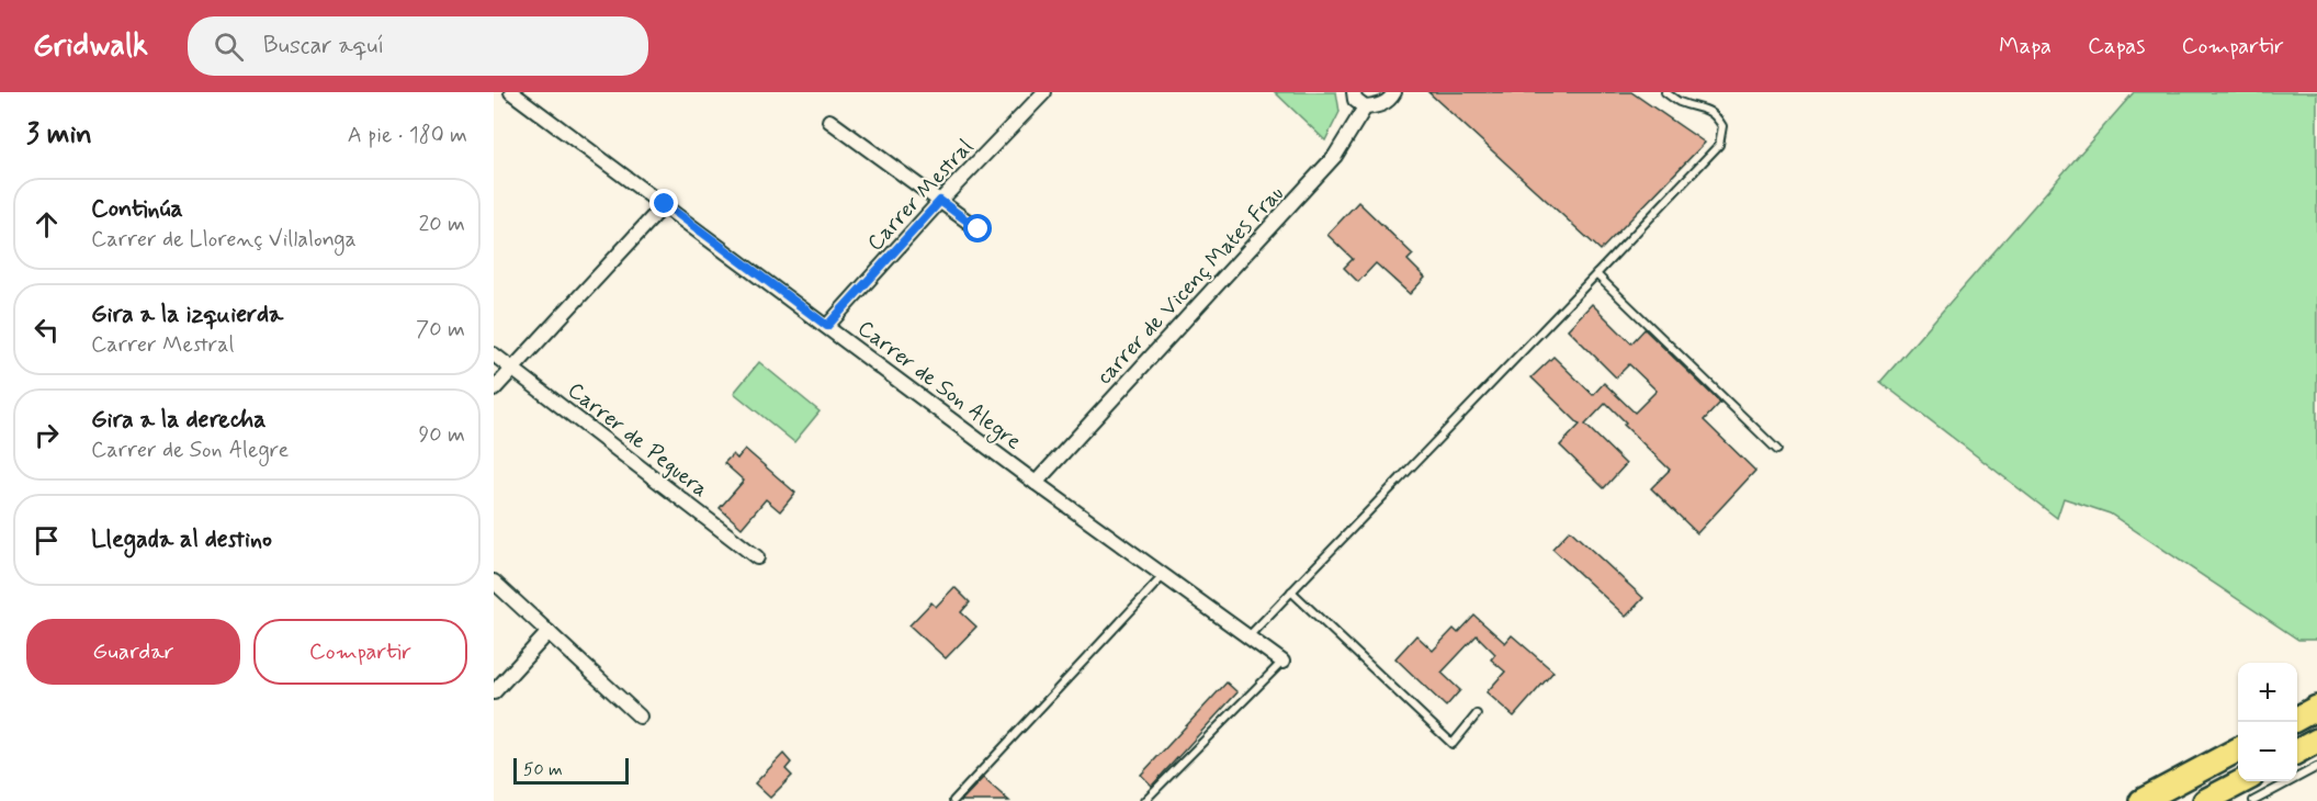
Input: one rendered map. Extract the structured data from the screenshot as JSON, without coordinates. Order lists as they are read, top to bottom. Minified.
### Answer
{"streets":{"street":["Carrer Mestral","carrer de Vicenç Mates Frau","Carrer de Son Alegre","Carrer de Peguera"]},"crossings":[["Carrer Mestral","Carrer de Son Alegre"],["carrer de Vicenç Mates Frau","Carrer de Son Alegre"]],"scale_bar":"50 m","page":{"header":"Gridwalk","search":"Buscar aquí","nav":["Mapa","Capas","Compartir"],"heading":["3 min","A pie · 180 m"],"list":[["Continúa","Carrer de Llorenç Villalonga","20 m"],["Gira a la izquierda","Carrer Mestral","70 m"],["Gira a la derecha","Carrer de Son Alegre","90 m"],"Llegada al destino"],"buttons":["Guardar","Compartir"],"map_buttons":["+","−"],"scale":"50 m"}}
